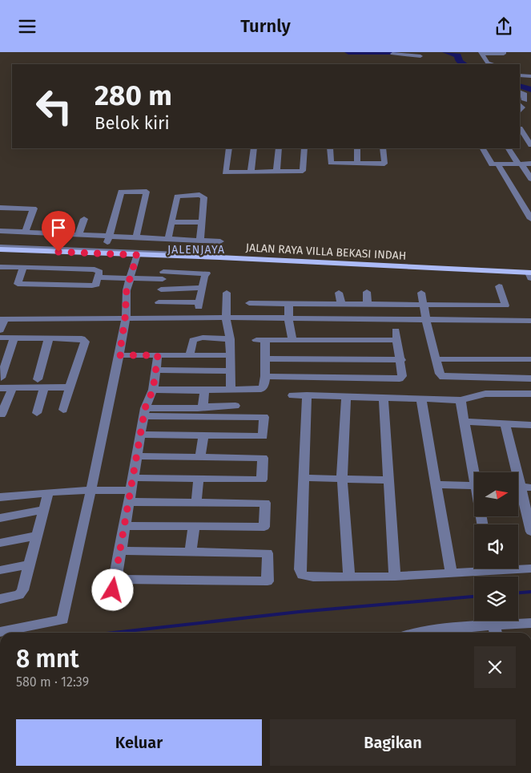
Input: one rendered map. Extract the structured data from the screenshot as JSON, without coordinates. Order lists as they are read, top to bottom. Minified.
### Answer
{"streets":{"main road":["JALAN RAYA VILLA BEKASI INDAH"]},"districts":["JALENJAYA"],"north":"right","page":{"header":"Turnly","turn":["280 m","Belok kiri"],"heading":["8 mnt","580 m · 12:39"],"buttons":["Keluar","Bagikan"]}}
